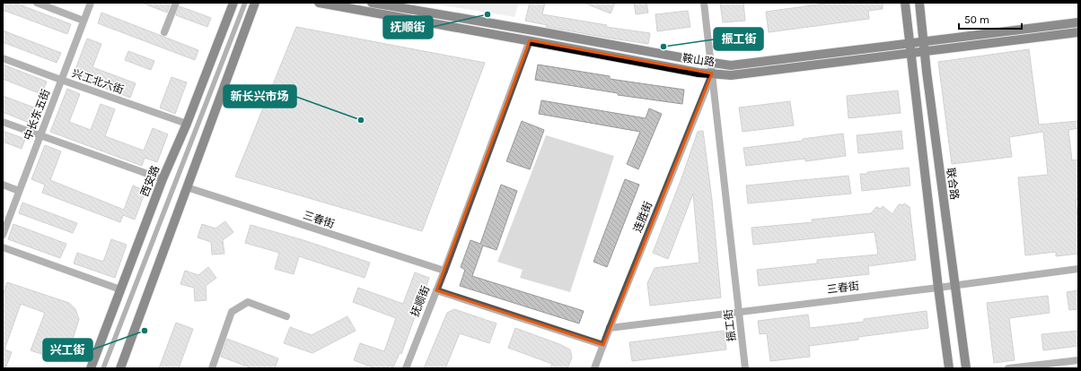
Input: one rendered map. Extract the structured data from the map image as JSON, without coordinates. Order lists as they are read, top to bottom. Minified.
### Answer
{"streets":{"main road":["鞍山路","西安路","联合路"],"street":["兴工北六街","中长东五街","连胜街","三春街","抚顺街","振工街"]},"crossings":[["鞍山路","联合路"],["鞍山路","连胜街"],["鞍山路","抚顺街"],["鞍山路","振工街"],["兴工北六街","中长东五街"],["兴工北六街","西安路"],["联合路","三春街"],["连胜街","三春街"],["连胜街","振工街"],["三春街","抚顺街"],["三春街","振工街"]],"places":["抚顺街","振工街","新长兴市场","兴工街"],"scale_bar":"50 m"}
